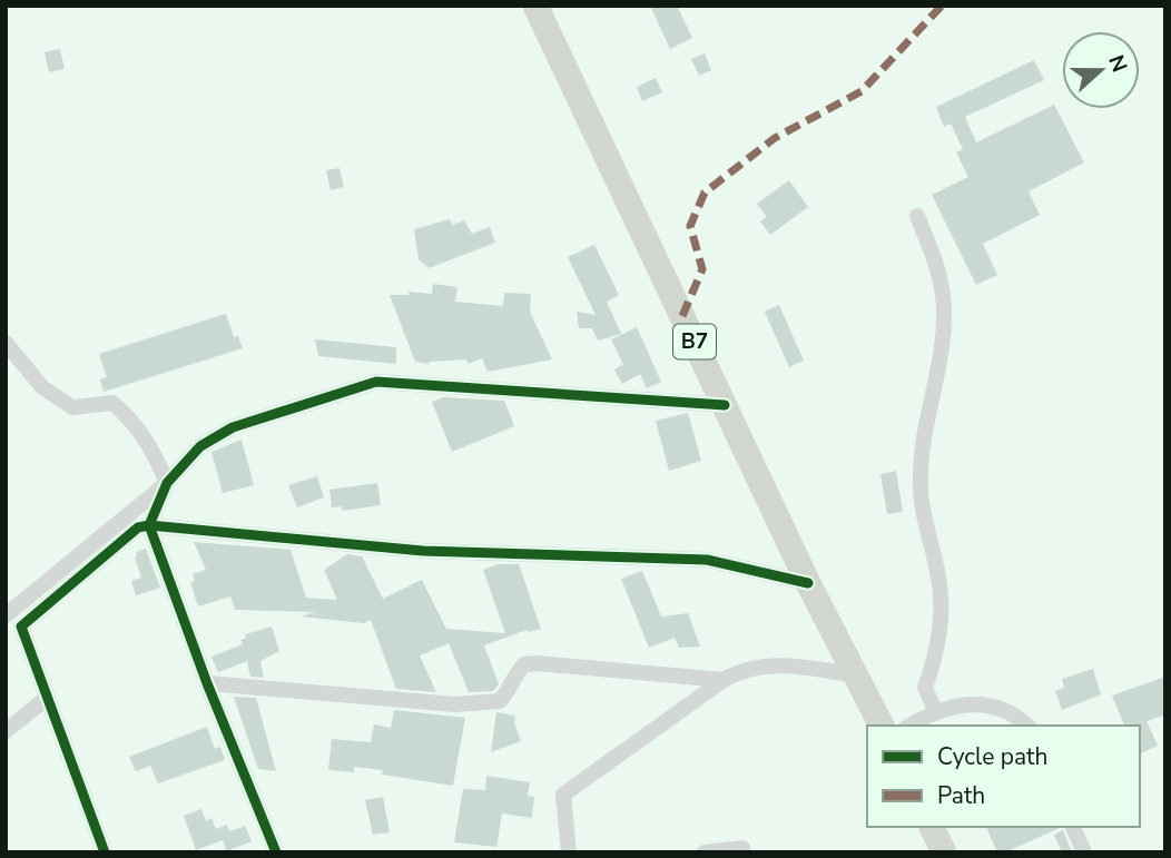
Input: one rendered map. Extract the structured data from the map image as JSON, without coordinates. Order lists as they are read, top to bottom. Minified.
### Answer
{"streets":{"highway":["B7"]},"legend":["Cycle path","Path"],"north":"right"}
